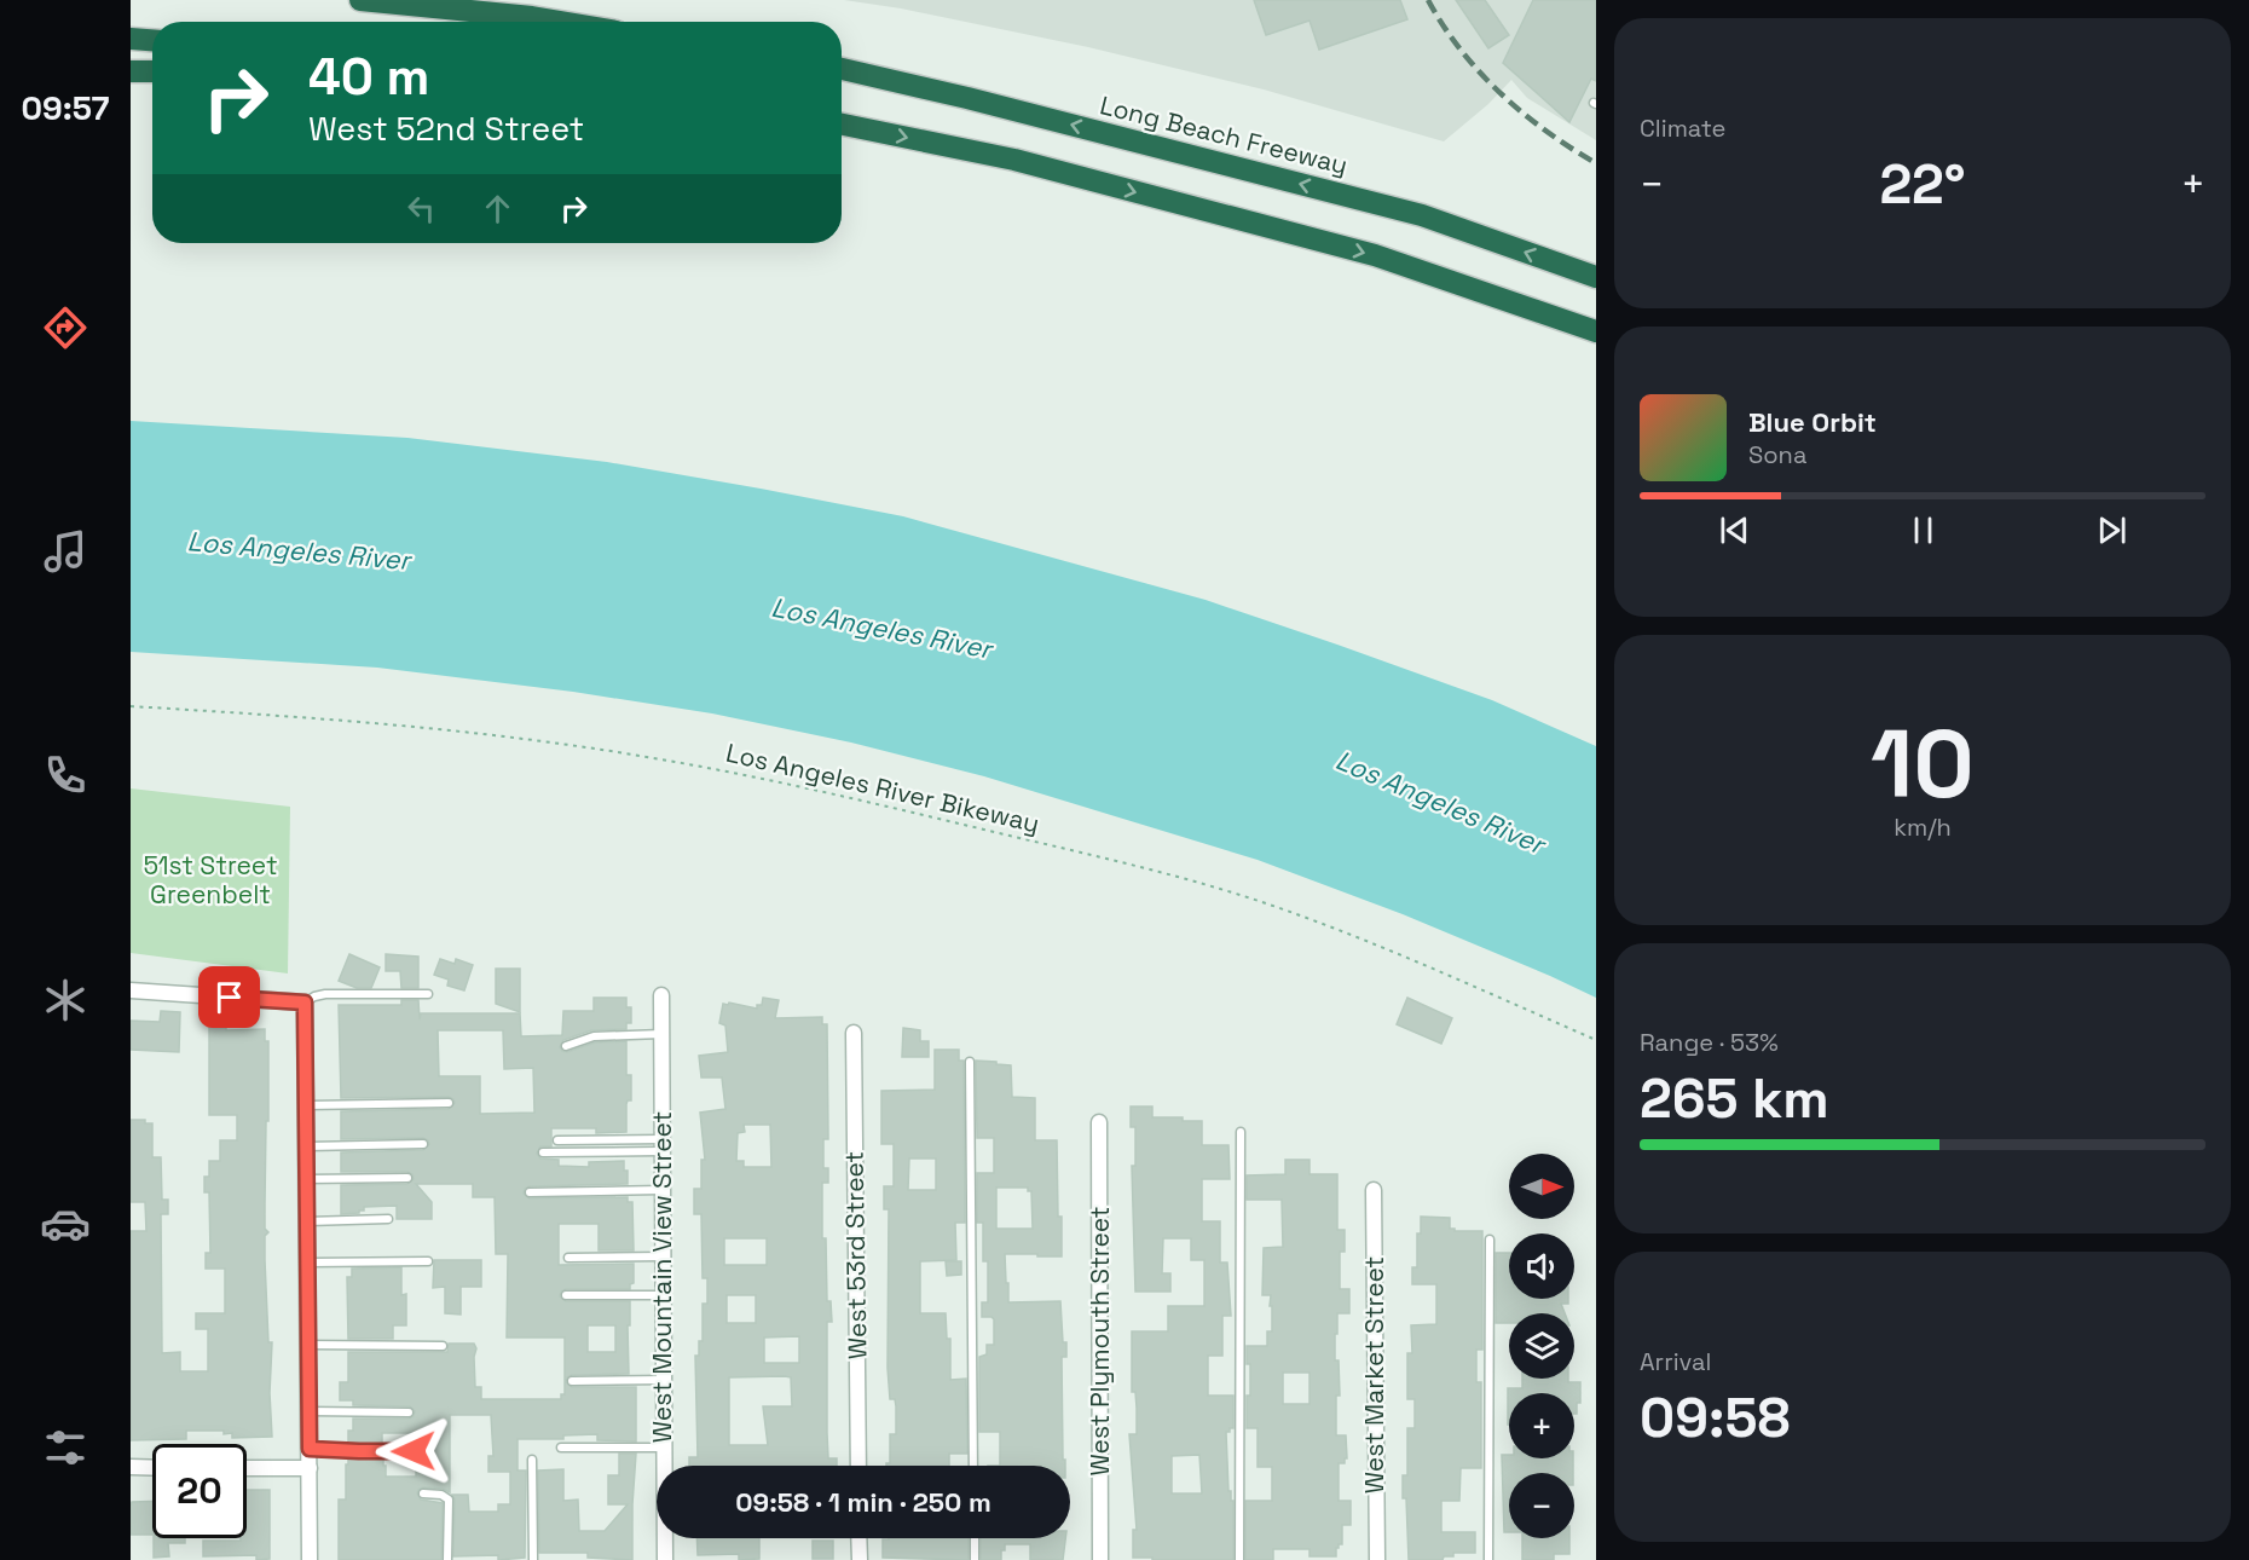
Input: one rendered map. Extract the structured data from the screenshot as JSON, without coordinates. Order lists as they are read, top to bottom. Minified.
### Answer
{"streets":{"highway":["Long Beach Freeway"],"street":["West 53rd Street","West Mountain View Street","West Plymouth Street","West Market Street"],"path":["Los Angeles River Bikeway"]},"water":["Los Angeles River"],"parks":["51st Street Greenbelt"],"north":"right","page":{"tabs":"09:57","tile":["Climate",["10","km/h"],["Range · 53%","265 km"],["Arrival","09:58"]],"turn":["40 m","West 52nd Street"],"heat":["−","22°","+"],"song":["Blue Orbit","Sona"],"map_buttons":["+","−"],"limit":"20","trip":"09:58 · 1 min · 250 m"}}
